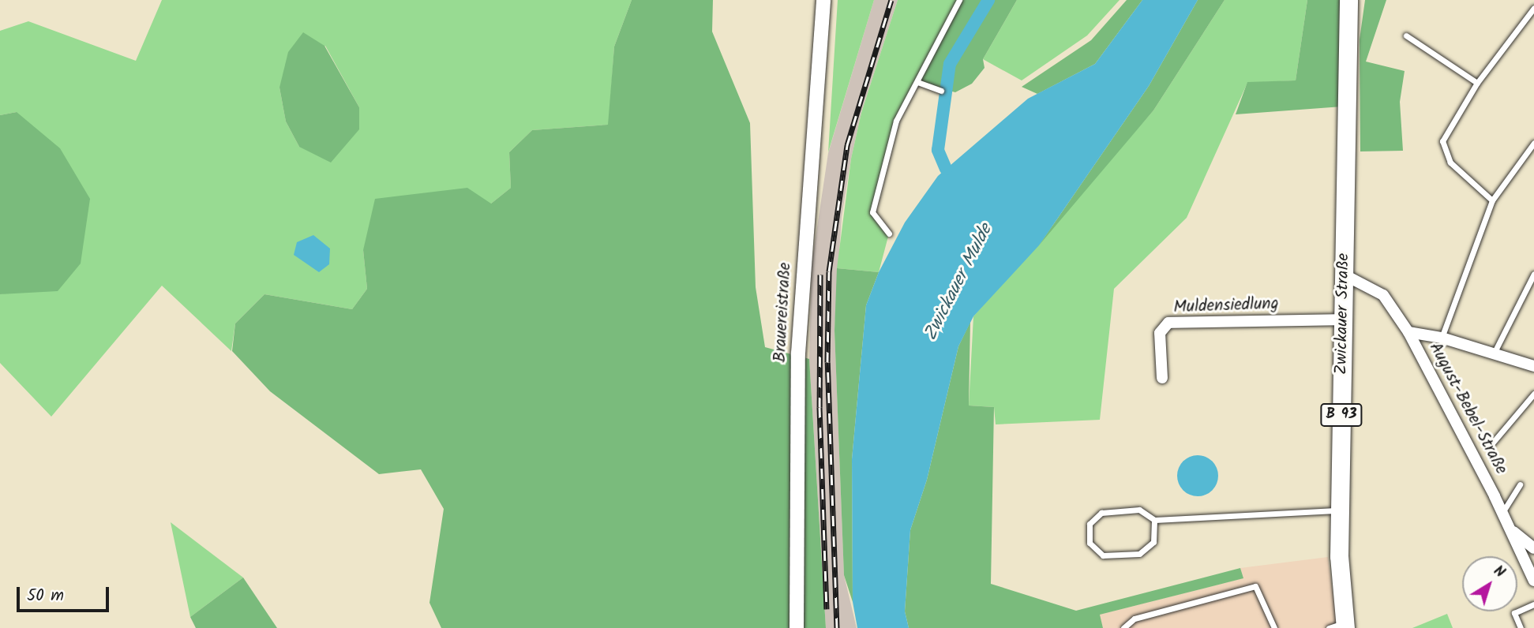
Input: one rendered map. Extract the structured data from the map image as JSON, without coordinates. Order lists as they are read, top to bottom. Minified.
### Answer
{"streets":{"main road":["Zwickauer Straße","B 93"],"street":["Muldensiedlung","Brauereistraße","August-Bebel-Straße"]},"crossings":[["Muldensiedlung","Zwickauer Straße"],["Zwickauer Straße","August-Bebel-Straße"]],"water":["Zwickauer Mulde"],"scale_bar":"50 m","north":"top right"}
